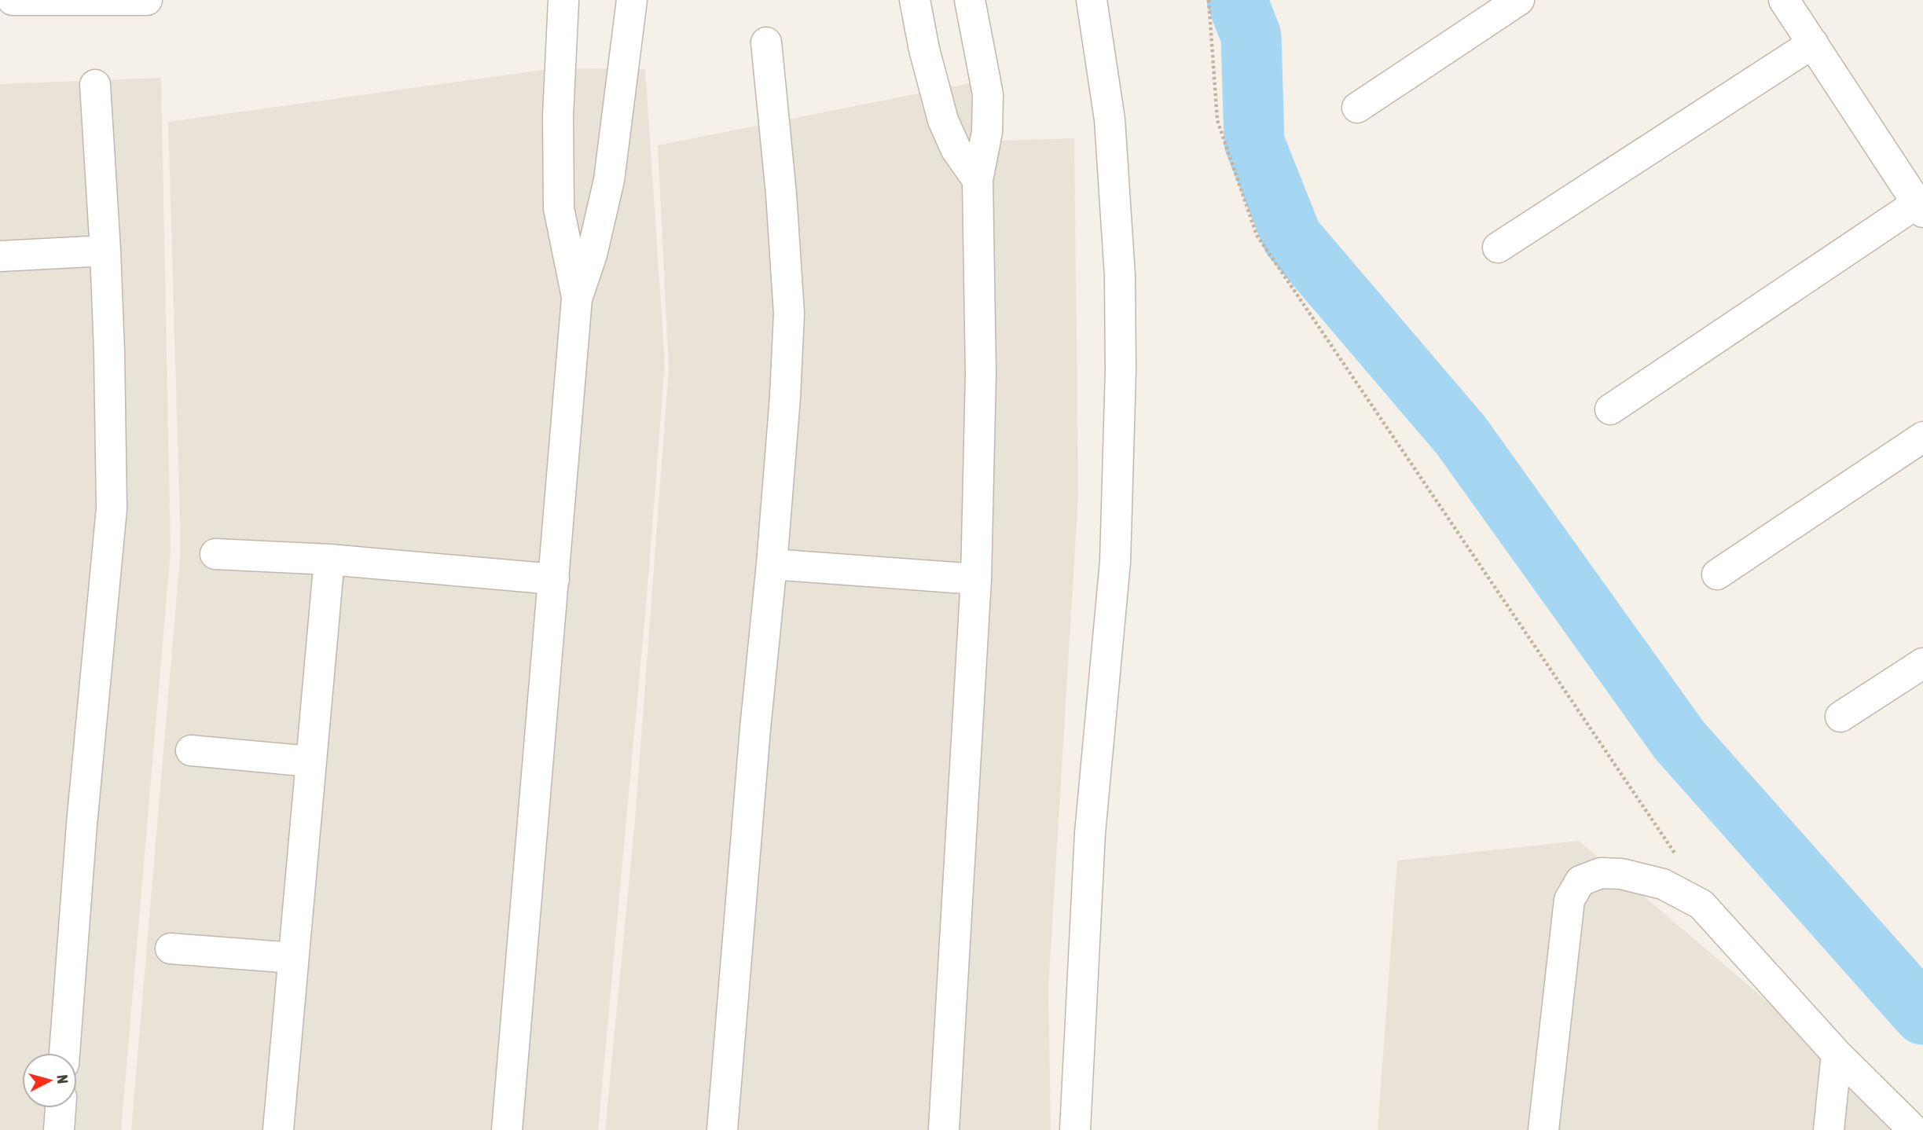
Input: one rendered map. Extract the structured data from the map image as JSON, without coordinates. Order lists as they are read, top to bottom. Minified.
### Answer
{"north":"right"}
